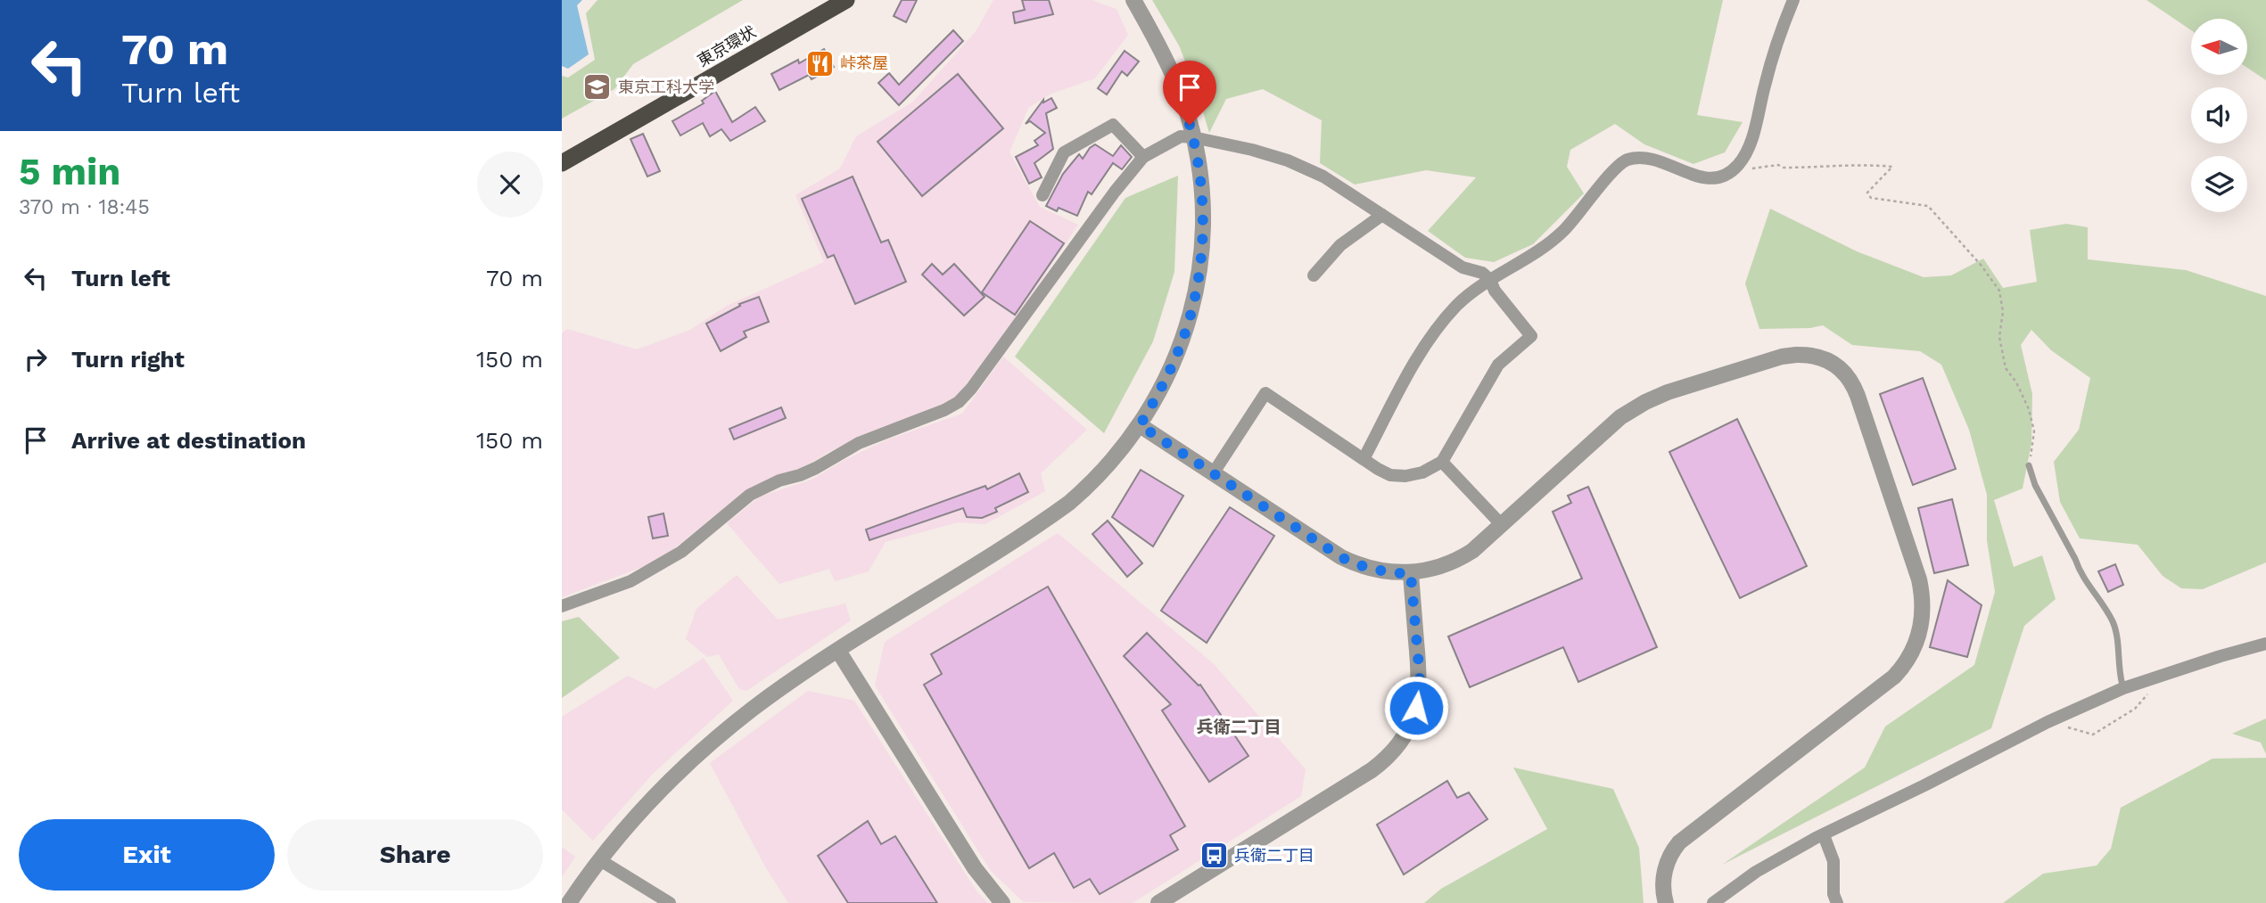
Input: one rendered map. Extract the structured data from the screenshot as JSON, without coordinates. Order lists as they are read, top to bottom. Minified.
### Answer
{"streets":{"highway":["東京環状"]},"districts":["兵衛二丁目"],"places":{"restaurant":["峠茶屋"],"school or university":["東京工科大学"],"bus stop":["兵衛二丁目"]},"north":"left","page":{"turn":["70 m","Turn left"],"heading":["5 min","370 m · 18:45"],"list":[{"name":"Turn left","value":"70 m"},{"name":"Turn right","value":"150 m"},{"name":"Arrive at destination","value":"150 m"}],"buttons":["Exit","Share"]}}
